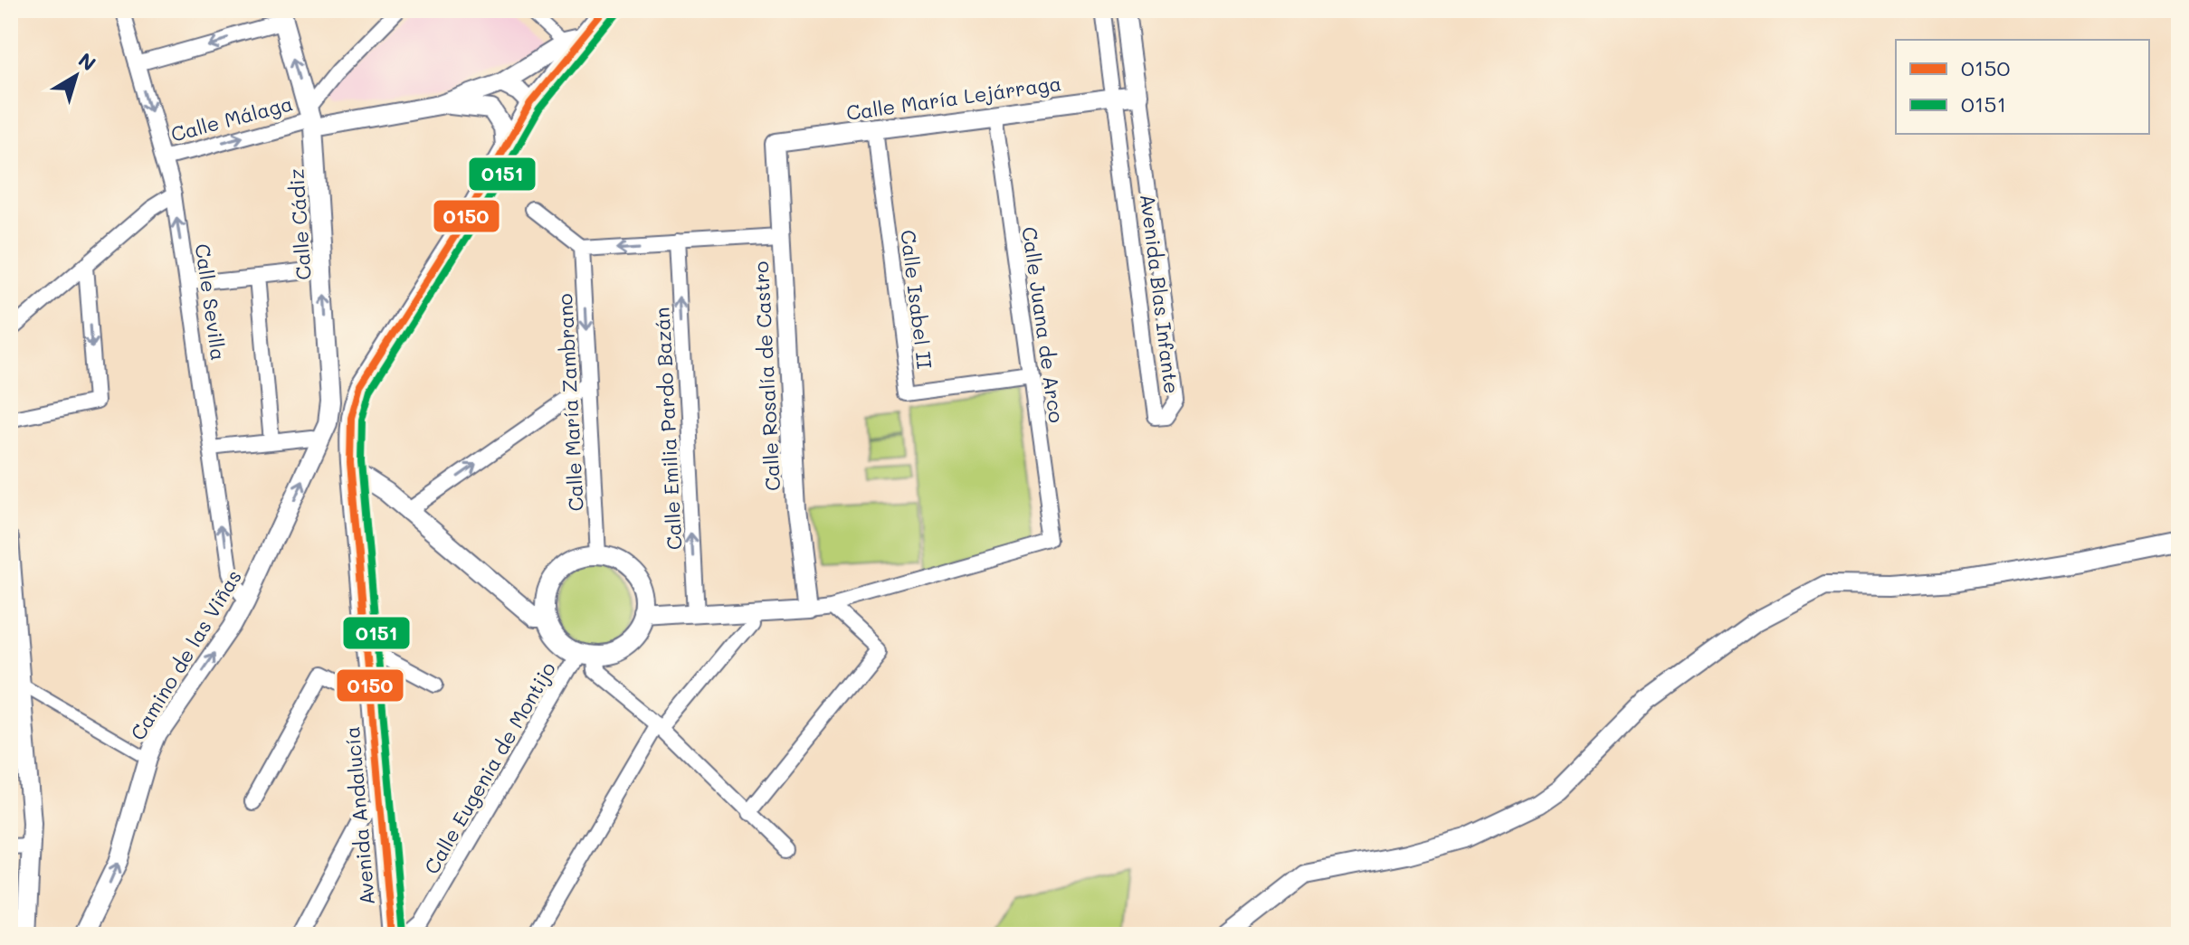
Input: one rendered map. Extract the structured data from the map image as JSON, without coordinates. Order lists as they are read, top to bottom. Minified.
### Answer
{"streets":{"street":["Calle María Lejárraga","Calle Málaga","Calle Cádiz","Avenida Blas Infante","Calle Isabel II","Calle Sevilla","Calle Juana de Arco","Calle Rosalía de Castro","Calle María Zambrano","Calle Emilia Pardo Bazán","Camino de las Viñas","Calle Eugenia de Montijo","Avenida Andalucía"]},"crossings":[["Calle María Lejárraga","Avenida Blas Infante"],["Calle María Lejárraga","Calle Isabel II"],["Calle María Lejárraga","Calle Juana de Arco"],["Calle María Lejárraga","Calle Rosalía de Castro"],["Calle Málaga","Calle Cádiz"],["Calle Málaga","Calle Sevilla"],["Calle Málaga","Avenida Andalucía"],["Calle Cádiz","Camino de las Viñas"],["Calle Isabel II","Calle Juana de Arco"],["Calle Sevilla","Camino de las Viñas"],["Calle María Zambrano","Calle Eugenia de Montijo"]],"one_way":["Calle María Zambrano","Calle Emilia Pardo Bazán","Camino de las Viñas"],"lines":["transit line 0150","transit line 0151"],"legend":["0150","0151"],"north":"top right"}
